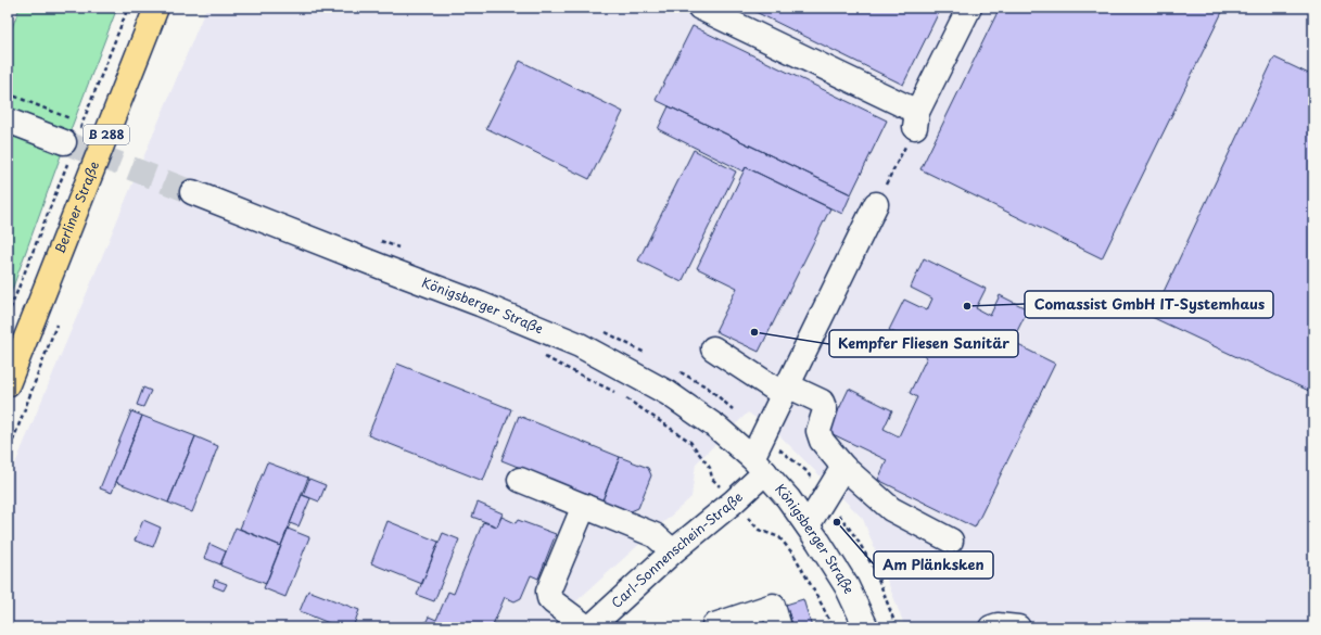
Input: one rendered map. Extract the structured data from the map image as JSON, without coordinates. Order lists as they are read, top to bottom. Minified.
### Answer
{"streets":{"main road":["B 288","Berliner Straße"],"street":["Königsberger Straße","Carl-Sonnenschein-Straße"]},"crossings":[["Königsberger Straße","Carl-Sonnenschein-Straße"]],"places":["Comassist GmbH IT-Systemhaus","Kempfer Fliesen Sanitär","Am Plänksken"]}
